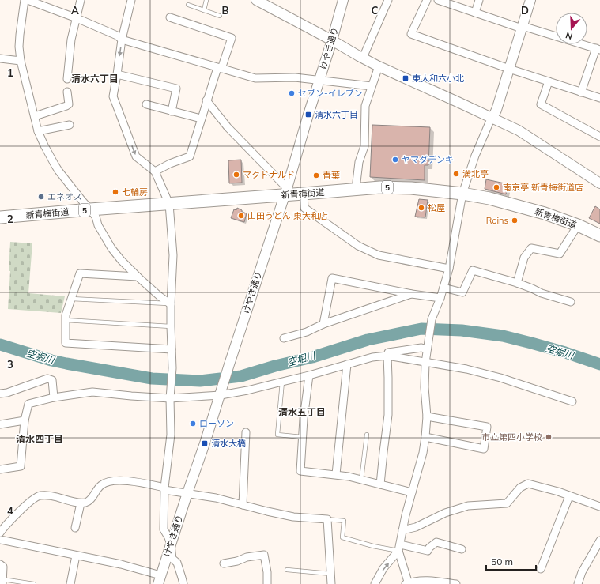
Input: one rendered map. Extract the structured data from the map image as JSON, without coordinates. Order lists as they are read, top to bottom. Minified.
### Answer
{"streets":{"main road":["5","新青梅街道"],"street":["けやき通り"]},"crossings":[["けやき通り","新青梅街道"]],"districts":["清水六丁目","清水五丁目","清水四丁目"],"water":["空堀川"],"places":{"transit":["東大和六小北","清水六丁目","清水大橋"],"other":["セブン-イレブン","ヤマダデンキ","満北亭","マクドナルド","青葉","南京亭 新青梅街道店","七輪房","エネオス","松屋","山田うどん 東大和店","Roins","ローソン","市立第四小学校"]},"scale_bar":"50 m","north":"bottom","grid":{"columns":["A","B","C","D"],"rows":["1","2","3","4"]}}
